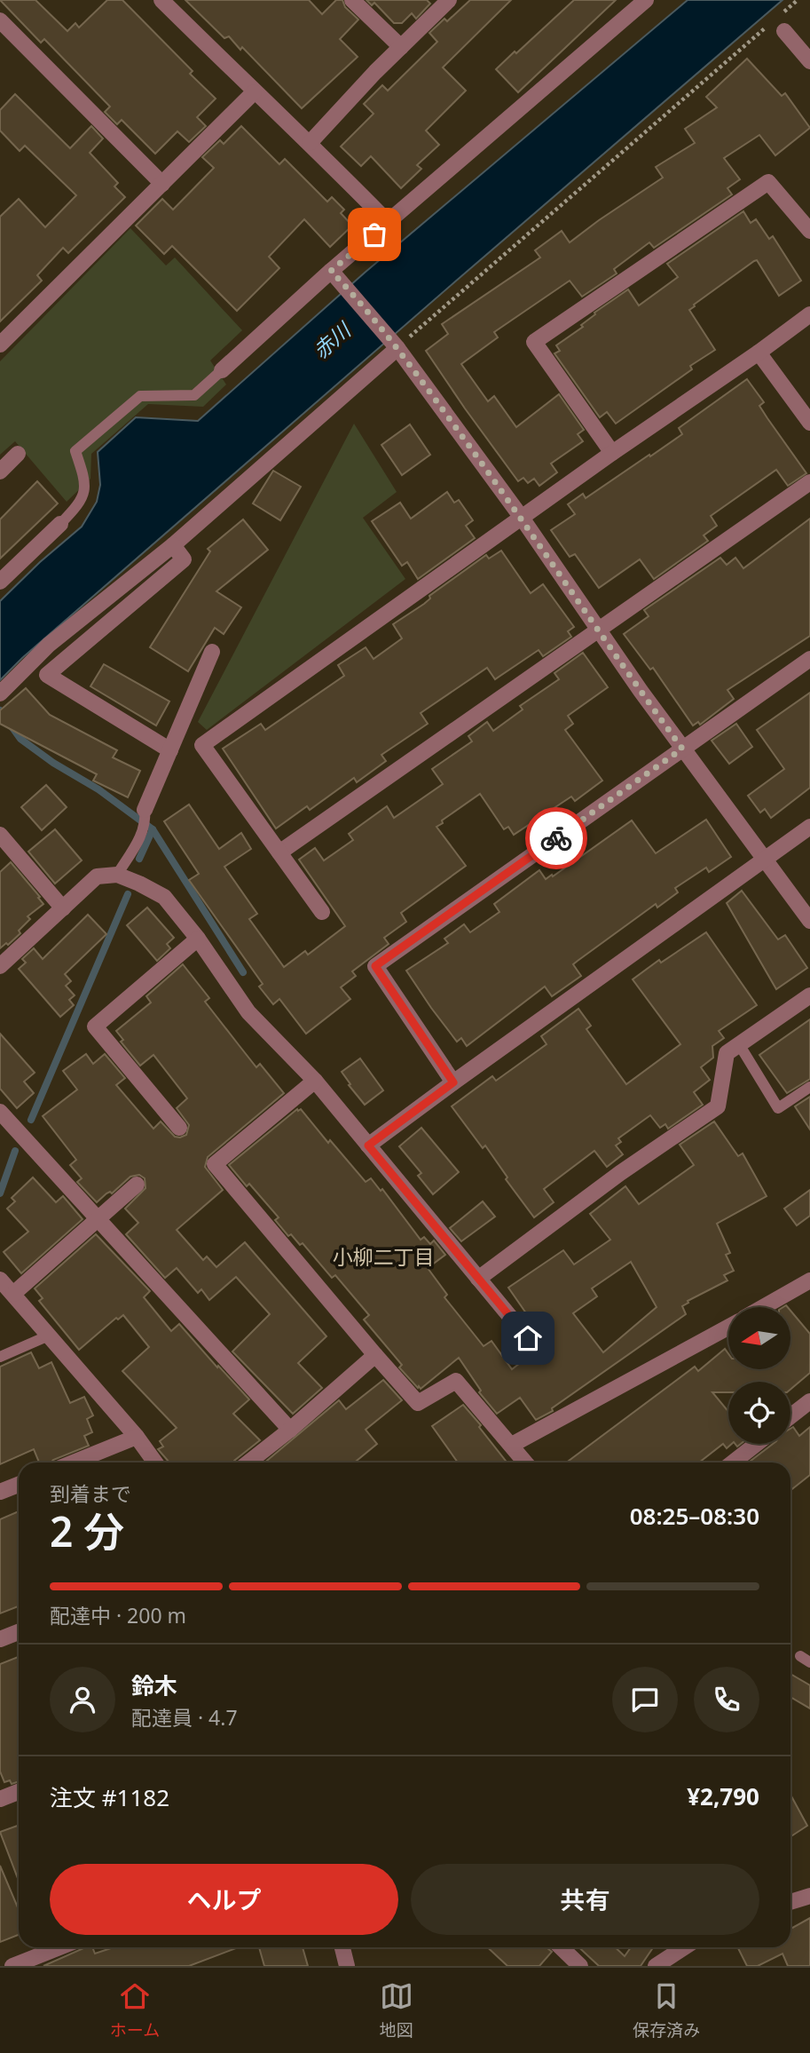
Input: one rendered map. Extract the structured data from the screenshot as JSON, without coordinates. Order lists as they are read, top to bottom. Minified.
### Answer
{"districts":["小柳二丁目"],"water":["赤川"],"north":"left","page":{"heading":["2 分","到着まで","08:25–08:30"],"panel":["鈴木","配達員 · 4.7","注文 #1182","¥2,790"],"bar":"配達中 · 200 m","buttons":["ヘルプ","共有"],"tabs":["ホーム","地図","保存済み"]}}
